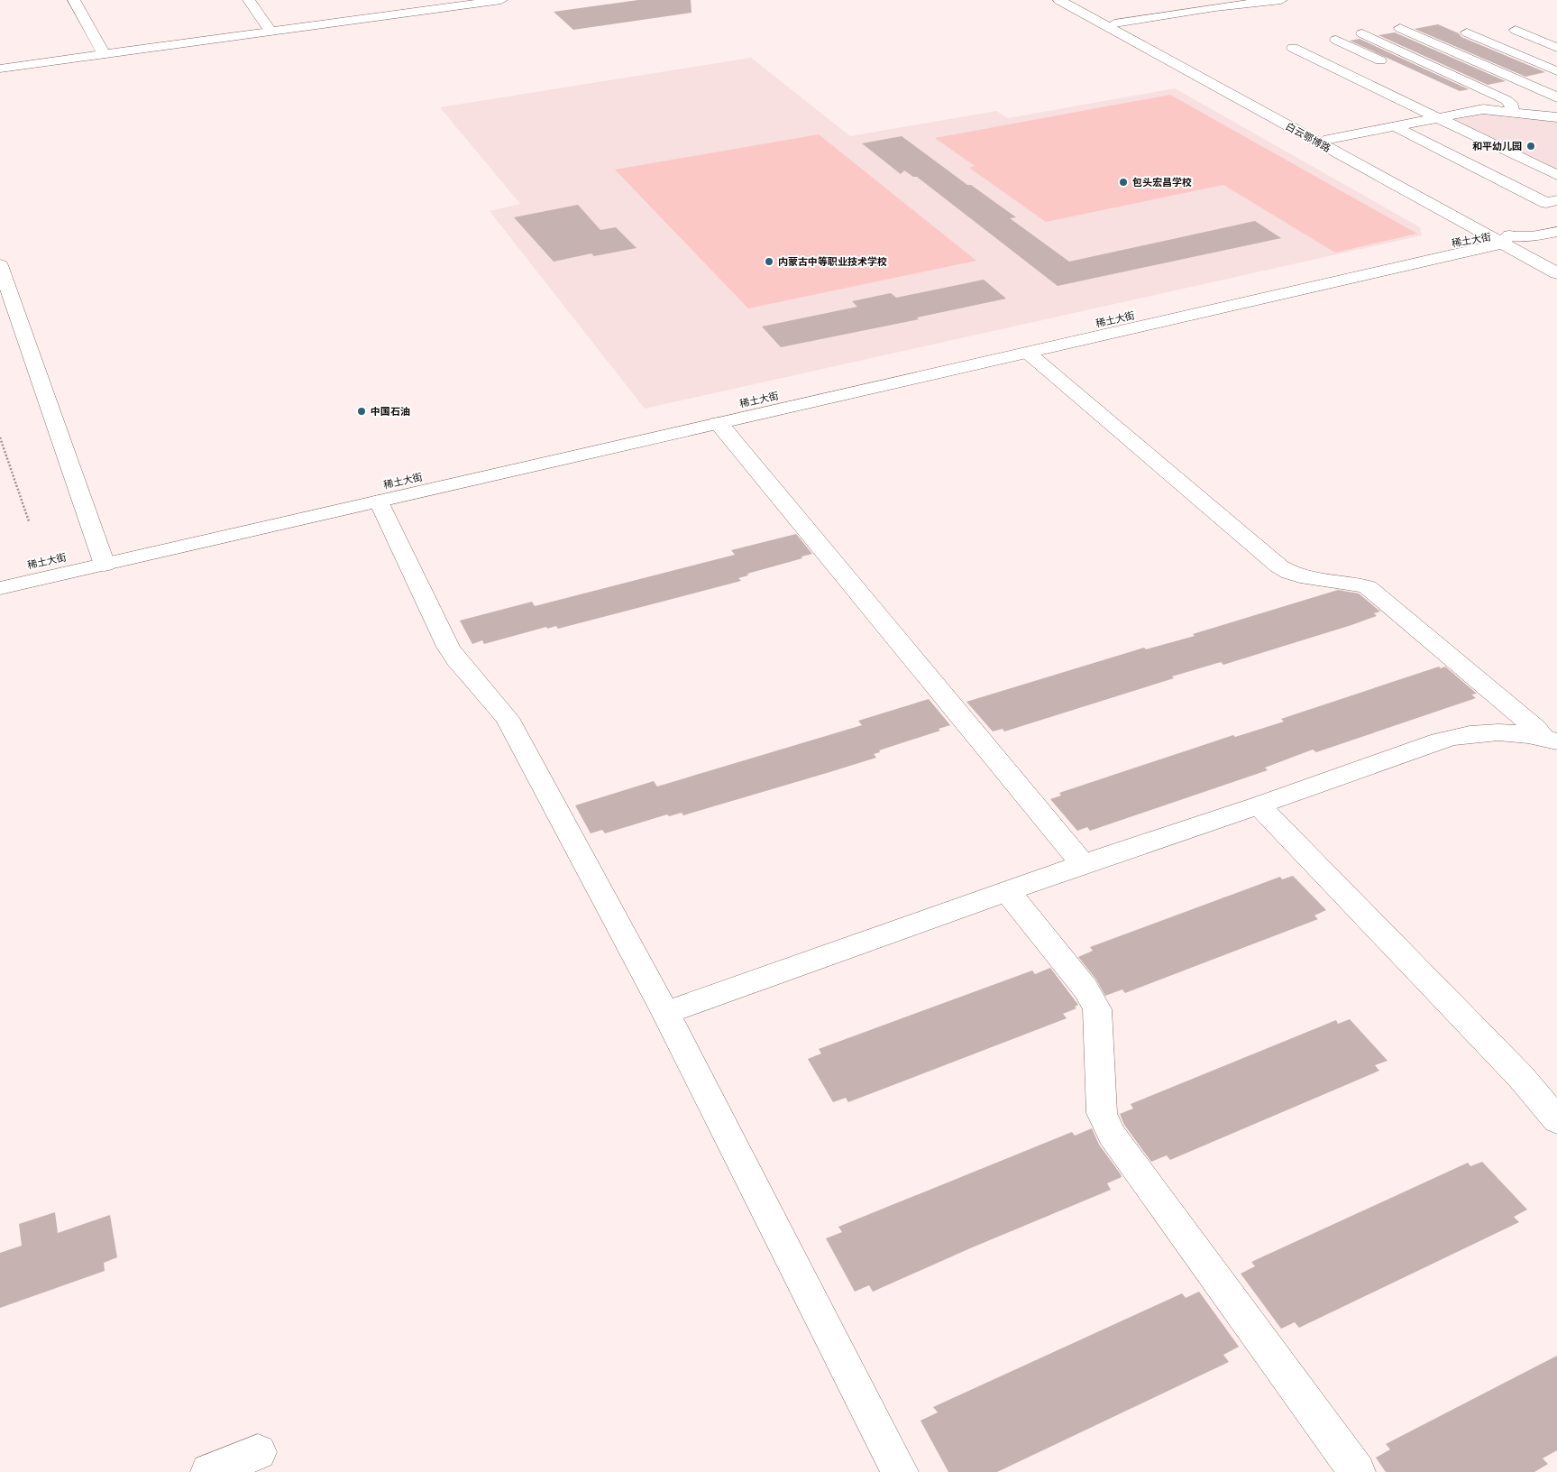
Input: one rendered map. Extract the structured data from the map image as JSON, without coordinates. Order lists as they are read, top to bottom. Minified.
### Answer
{"streets":{"street":["白云鄂博路","稀土大街"]},"crossings":[["白云鄂博路","稀土大街"]],"places":["和平幼儿园","包头宏昌学校","内蒙古中等职业技术学校","中国石油"]}
